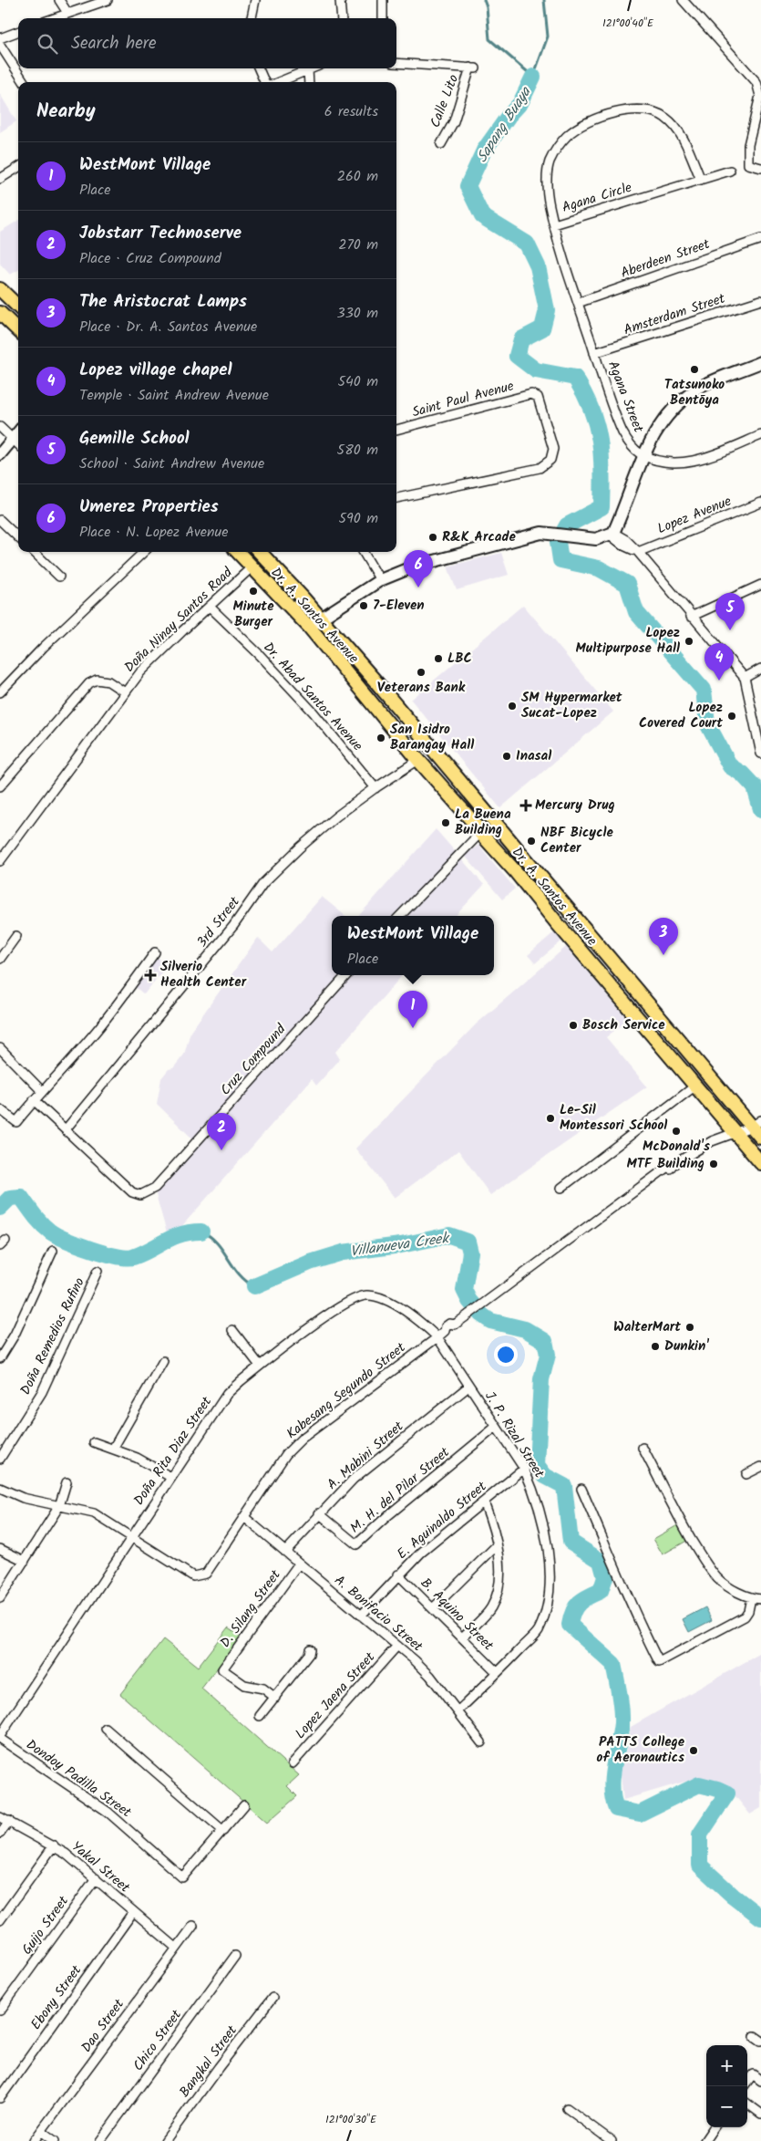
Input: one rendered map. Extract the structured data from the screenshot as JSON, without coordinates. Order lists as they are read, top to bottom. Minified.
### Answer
{"streets":{"main road":["Dr. A. Santos Avenue"],"street":["Calle Lito","Agana Circle","Aberdeen Street","Amsterdam Street","Agana Street","Saint Paul Avenue","Lopez Avenue","Doña Ninay Santos Road","Dr. Abad Santos Avenue","3rd Street","Cruz Compound","Doña Remedios Rufino","Kabesang Segundo Street","J. P. Rizal Street","Doña Rita Diaz Street","A. Mabini Street","M. H. del Pilar Street","E. Aguinaldo Street","D. Silang Street","A. Bonifacio Street","B. Aquino Street","Lopez Jaena Street","Dondoy Padilla Street","Yakal Street","Guijo Street","Ebony Street","Dao Street","Chico Street","Bangkal Street"]},"crossings":[["Agana Circle","Agana Street"],["Aberdeen Street","Agana Street"],["Amsterdam Street","Agana Street"],["Dr. A. Santos Avenue","Doña Ninay Santos Road"],["Dr. A. Santos Avenue","3rd Street"],["Dr. A. Santos Avenue","Kabesang Segundo Street"],["Doña Ninay Santos Road","Dr. Abad Santos Avenue"],["Dr. Abad Santos Avenue","3rd Street"],["3rd Street","Cruz Compound"],["Kabesang Segundo Street","J. P. Rizal Street"],["Kabesang Segundo Street","Doña Rita Diaz Street"],["Kabesang Segundo Street","A. Bonifacio Street"],["J. P. Rizal Street","Doña Rita Diaz Street"],["J. P. Rizal Street","A. Mabini Street"],["J. P. Rizal Street","M. H. del Pilar Street"],["J. P. Rizal Street","E. Aguinaldo Street"],["J. P. Rizal Street","A. Bonifacio Street"],["J. P. Rizal Street","B. Aquino Street"],["Doña Rita Diaz Street","Dondoy Padilla Street"],["A. Mabini Street","M. H. del Pilar Street"],["A. Mabini Street","A. Bonifacio Street"],["E. Aguinaldo Street","A. Bonifacio Street"],["E. Aguinaldo Street","B. Aquino Street"],["D. Silang Street","A. Bonifacio Street"],["A. Bonifacio Street","Lopez Jaena Street"],["Yakal Street","Guijo Street"],["Yakal Street","Ebony Street"],["Yakal Street","Dao Street"]],"water":["Sapang Buaya","Villanueva Creek"],"places":{"other":["Tatsunoko Bentōya","R&K Arcade","Minute Burger","7-Eleven","Lopez Multipurpose Hall","LBC","Veterans Bank","SM Hypermarket Sucat-Lopez","Lopez Covered Court","San Isidro Barangay Hall","Inasal","La Buena Building","NBF Bicycle Center","Bosch Service","Le-Sil Montessori School","McDonald's","MTF Building","WalterMart","Dunkin'","PATTS College of Aeronautics"],"health":["Mercury Drug","Silverio Health Center"]},"page":{"search":"Search here","heading":["Nearby","6 results"],"list":[{"mark":"1","name":"WestMont Village","note":"Place","value":"260 m"},{"mark":"2","name":"Jobstarr Technoserve","note":"Place · Cruz Compound","value":"270 m"},{"mark":"3","name":"The Aristocrat Lamps","note":"Place · Dr. A. Santos Avenue","value":"330 m"},{"mark":"4","name":"Lopez village chapel","note":"Temple · Saint Andrew Avenue","value":"540 m"},{"mark":"5","name":"Gemille School","note":"School · Saint Andrew Avenue","value":"580 m"},{"mark":"6","name":"Umerez Properties","note":"Place · N. Lopez Avenue","value":"590 m"}],"pins":["6","5","4","3","1","2"],"popup":["WestMont Village","Place"],"map_buttons":["+","−"]},"coordinates":["121°00'40\"E","121°00'30\"E"]}
